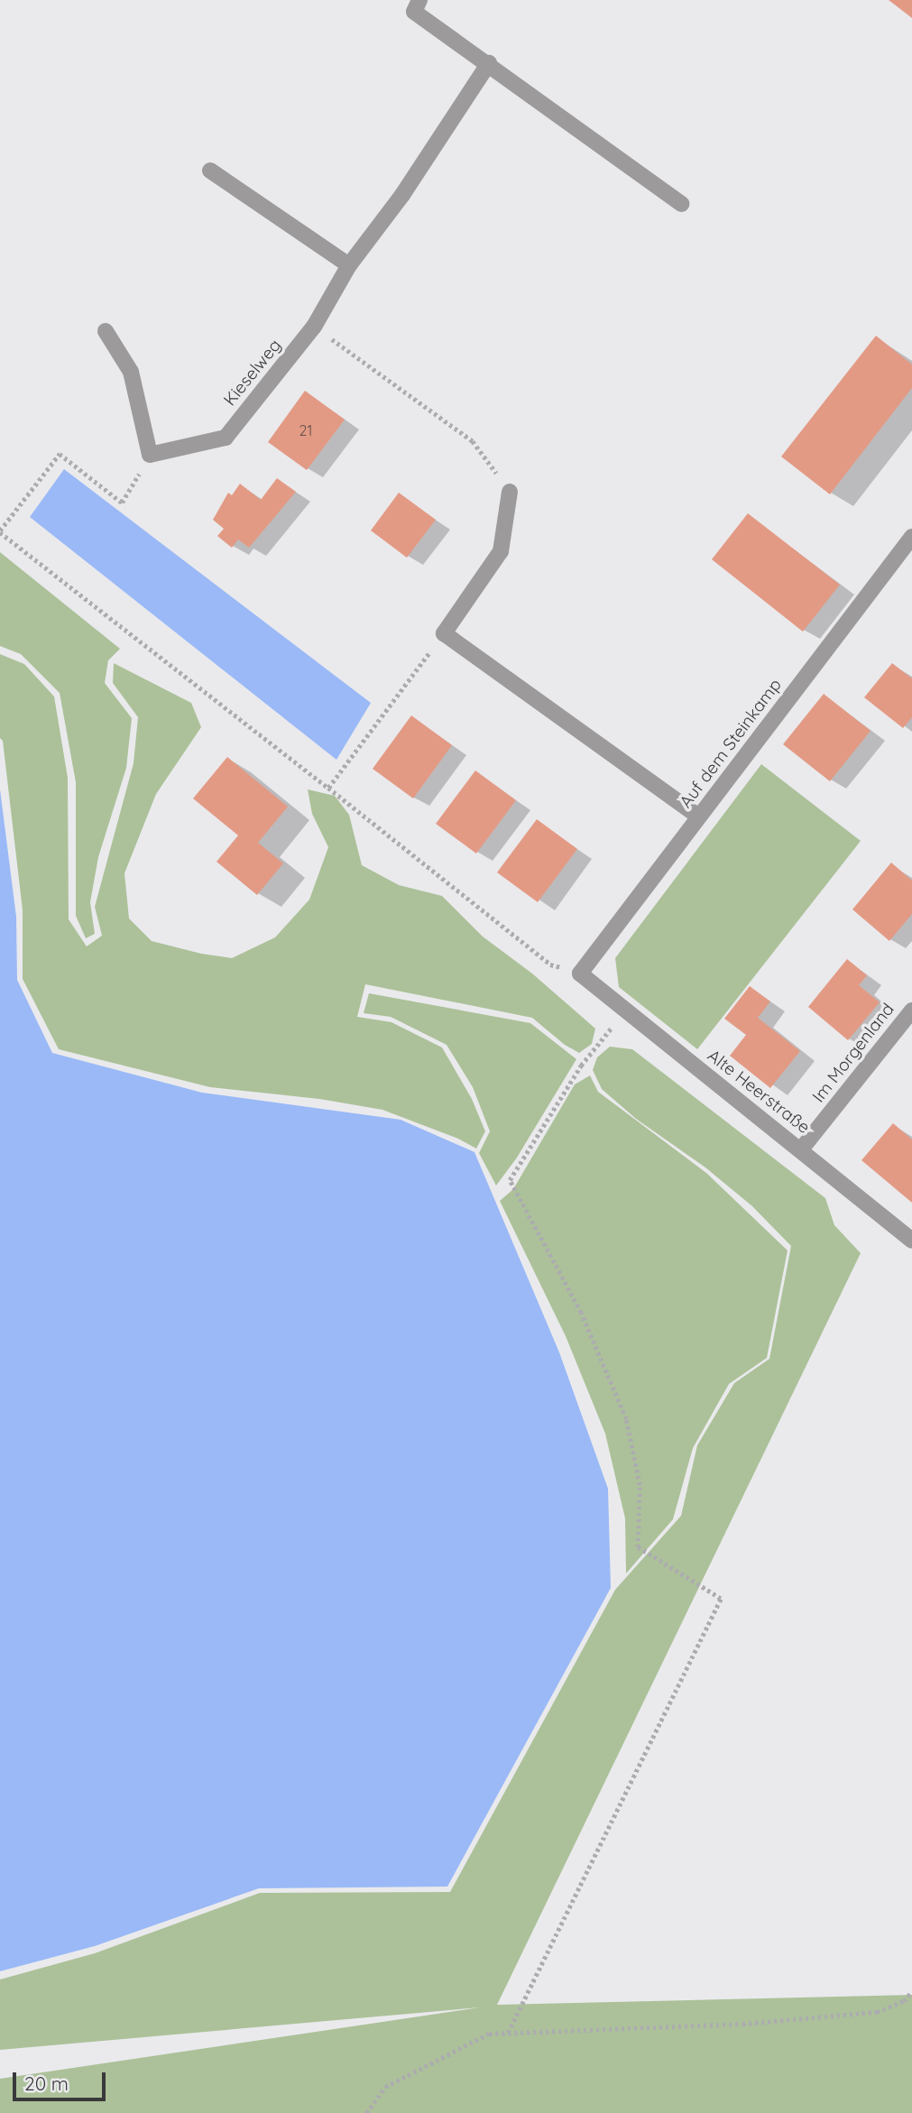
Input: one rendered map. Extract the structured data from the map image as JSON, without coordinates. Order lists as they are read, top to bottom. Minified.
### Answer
{"streets":{"street":["Kieselweg","Auf dem Steinkamp","Im Morgenland","Alte Heerstraße"]},"crossings":[["Auf dem Steinkamp","Alte Heerstraße"],["Im Morgenland","Alte Heerstraße"]],"house_numbers":["21"],"scale_bar":"20 m"}
